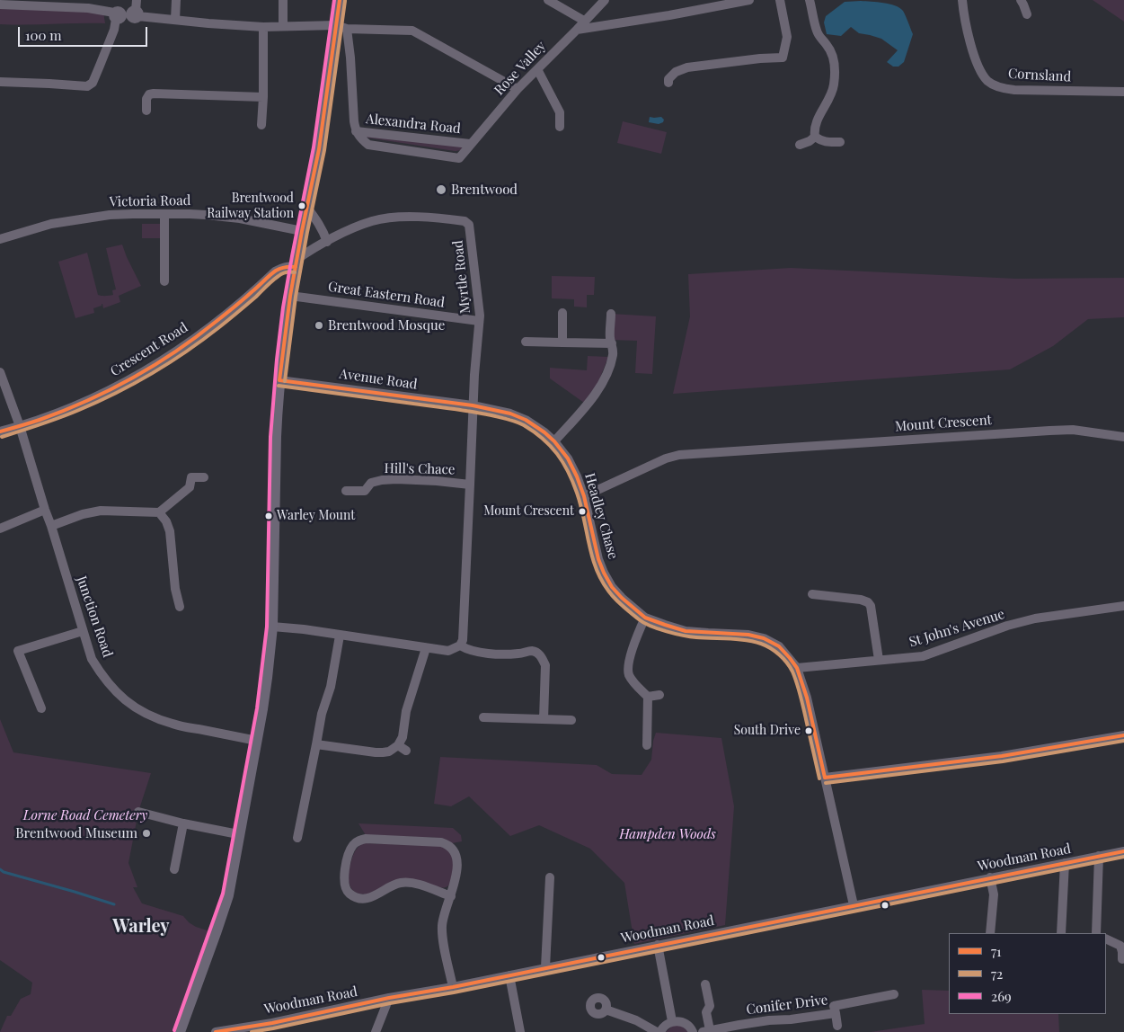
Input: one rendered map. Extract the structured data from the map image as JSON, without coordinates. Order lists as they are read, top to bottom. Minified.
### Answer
{"streets":{"street":["Rose Valley","Cornsland","Alexandra Road","Victoria Road","Myrtle Road","Great Eastern Road","Crescent Road","Avenue Road","Mount Crescent","Hill's Chace","Headley Chase","Junction Road","St John's Avenue","Woodman Road","Conifer Drive"]},"crossings":[["Rose Valley","Alexandra Road"],["Myrtle Road","Great Eastern Road"],["Myrtle Road","Crescent Road"],["Crescent Road","Junction Road"],["Avenue Road","Headley Chase"],["Mount Crescent","Headley Chase"],["Headley Chase","St John's Avenue"],["Headley Chase","Woodman Road"]],"districts":["Warley"],"parks":["Lorne Road Cemetery","Hampden Woods"],"places":["Brentwood","Brentwood Railway Station","Brentwood Mosque","Mount Crescent","Warley Mount","South Drive","Brentwood Museum"],"lines":["transit line 71","transit line 269","transit line 72"],"legend":["71","72","269"],"scale_bar":"100 m"}
